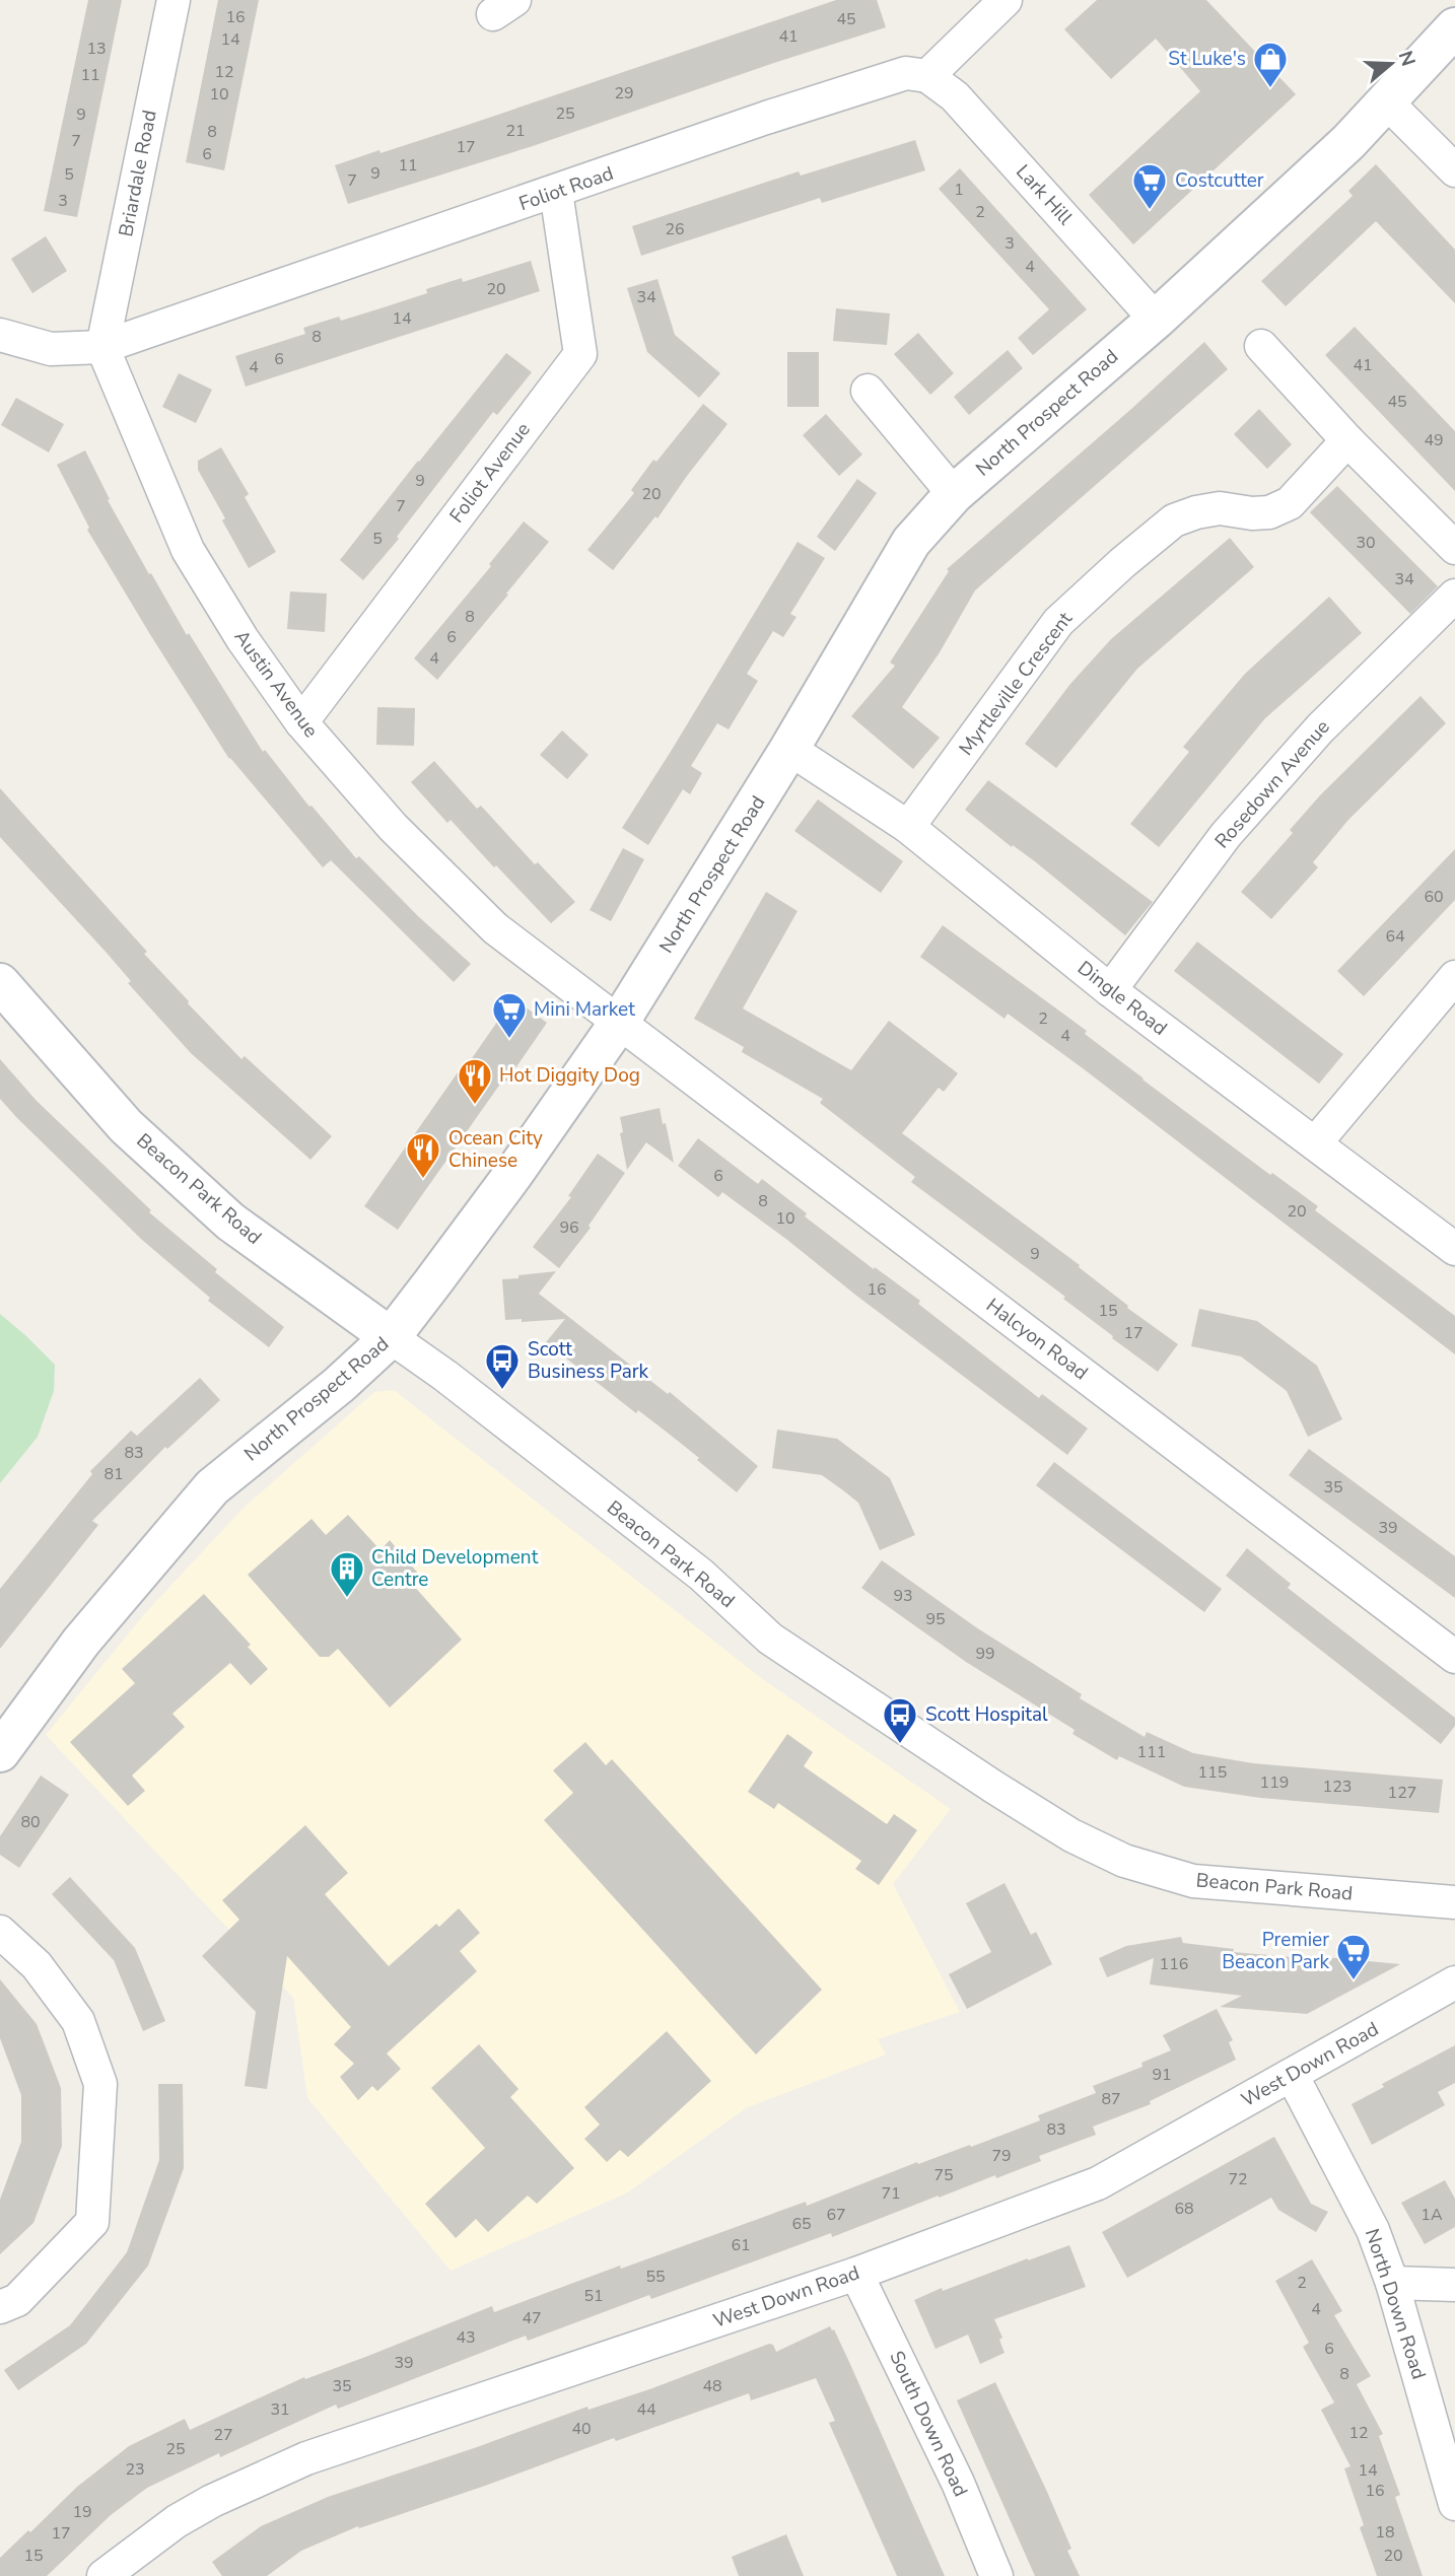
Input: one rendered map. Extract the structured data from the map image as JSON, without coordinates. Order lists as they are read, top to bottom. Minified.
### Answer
{"streets":{"street":["Briardale Road","Foliot Road","Lark Hill","North Prospect Road","Foliot Avenue","Austin Avenue","Myrtleville Crescent","Rosedown Avenue","Dingle Road","Beacon Park Road","Halcyon Road","West Down Road","North Down Road","South Down Road"]},"crossings":[["Briardale Road","Foliot Road"],["Briardale Road","Austin Avenue"],["Foliot Road","Lark Hill"],["Foliot Road","Foliot Avenue"],["Foliot Road","Austin Avenue"],["Lark Hill","North Prospect Road"],["North Prospect Road","Austin Avenue"],["North Prospect Road","Dingle Road"],["North Prospect Road","Beacon Park Road"],["North Prospect Road","Halcyon Road"],["Foliot Avenue","Austin Avenue"],["Austin Avenue","Halcyon Road"],["Myrtleville Crescent","Dingle Road"],["Rosedown Avenue","Dingle Road"],["West Down Road","North Down Road"],["West Down Road","South Down Road"]],"places":{"shop":["St Luke's"],"supermarket":["Costcutter","Mini Market","Premier Beacon Park"],"restaurant":["Hot Diggity Dog","Ocean City Chinese"],"bus stop":["Scott Business Park","Scott Hospital"],"building":["Child Development Centre"]},"house_numbers":["16","45","41","14","13","12","11","29","10","25","9","21","8","7","17","6","11","9","5","7","1","3","2","26","3","4","20","34","14","8","6","41","4","45","49","9","20","7","5","30","34","8","6","4","60","64","2","4","6","8","20","10","96","9","16","15","17","83","81","35","39","93","95","99","111","115","119","123","127","80","116","91","87","83","79","75","72","71","68","67","1A","65","61","55","2","51","4","47","43","6","39","8","35","48","31","44","40","12","27","25","23","14","16","19","18","17","15","20"],"north":"right"}
